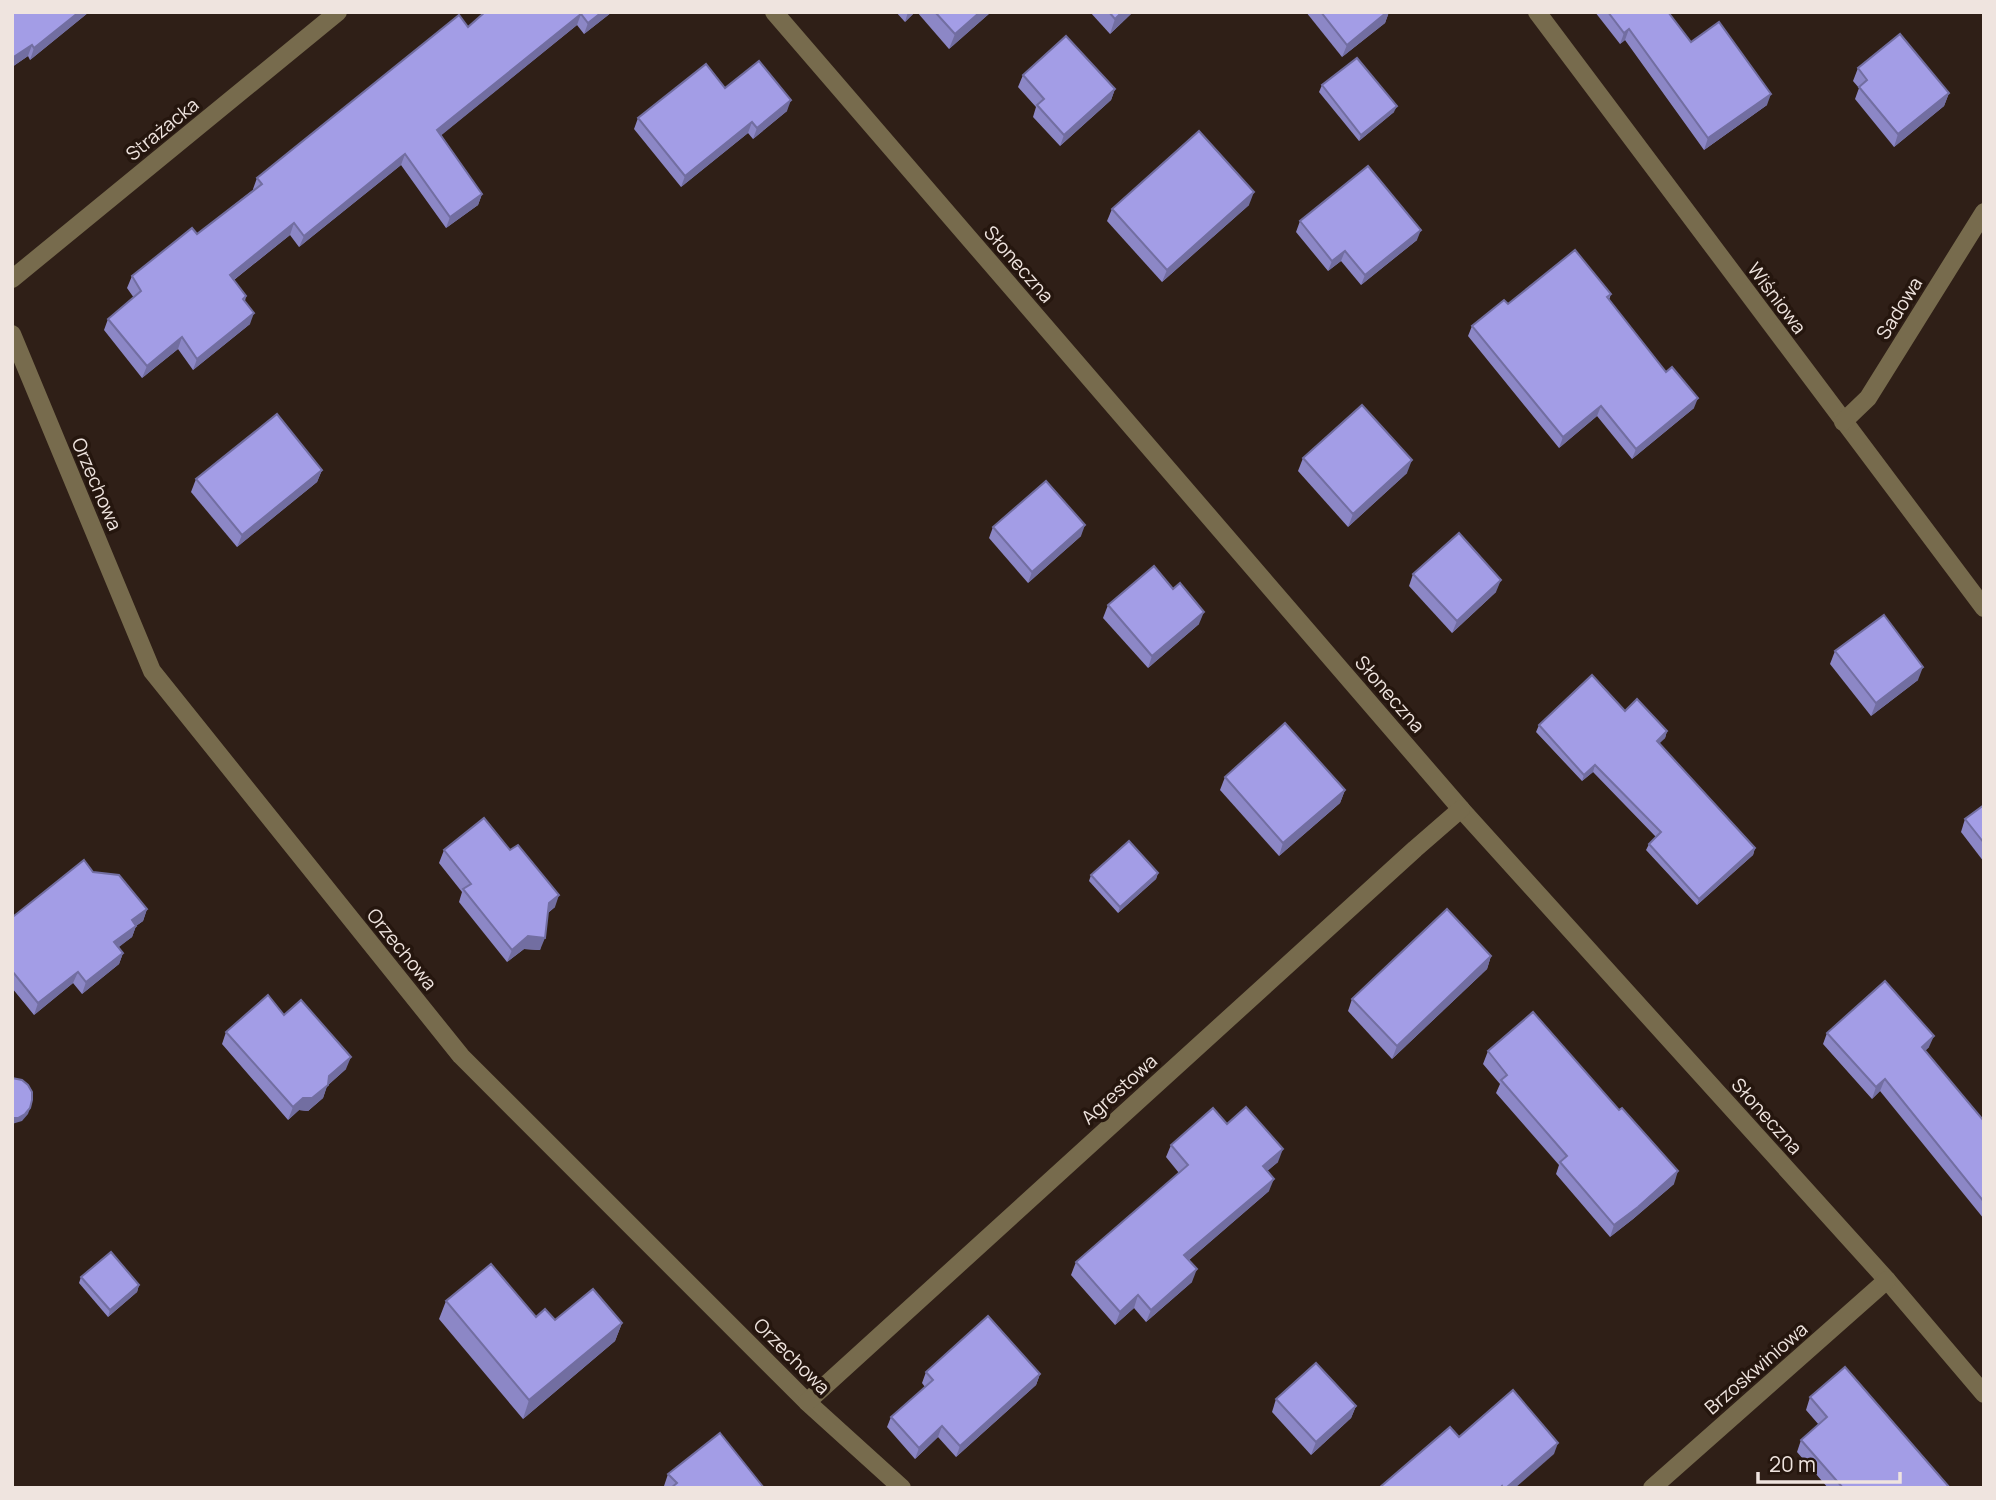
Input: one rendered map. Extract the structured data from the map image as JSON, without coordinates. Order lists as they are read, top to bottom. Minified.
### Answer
{"streets":{"street":["Strażacka","Słoneczna","Wiśniowa","Sadowa","Orzechowa","Agrestowa","Brzoskwiniowa"]},"crossings":[["Słoneczna","Agrestowa"],["Słoneczna","Brzoskwiniowa"],["Wiśniowa","Sadowa"],["Orzechowa","Agrestowa"]],"scale_bar":"20 m"}
